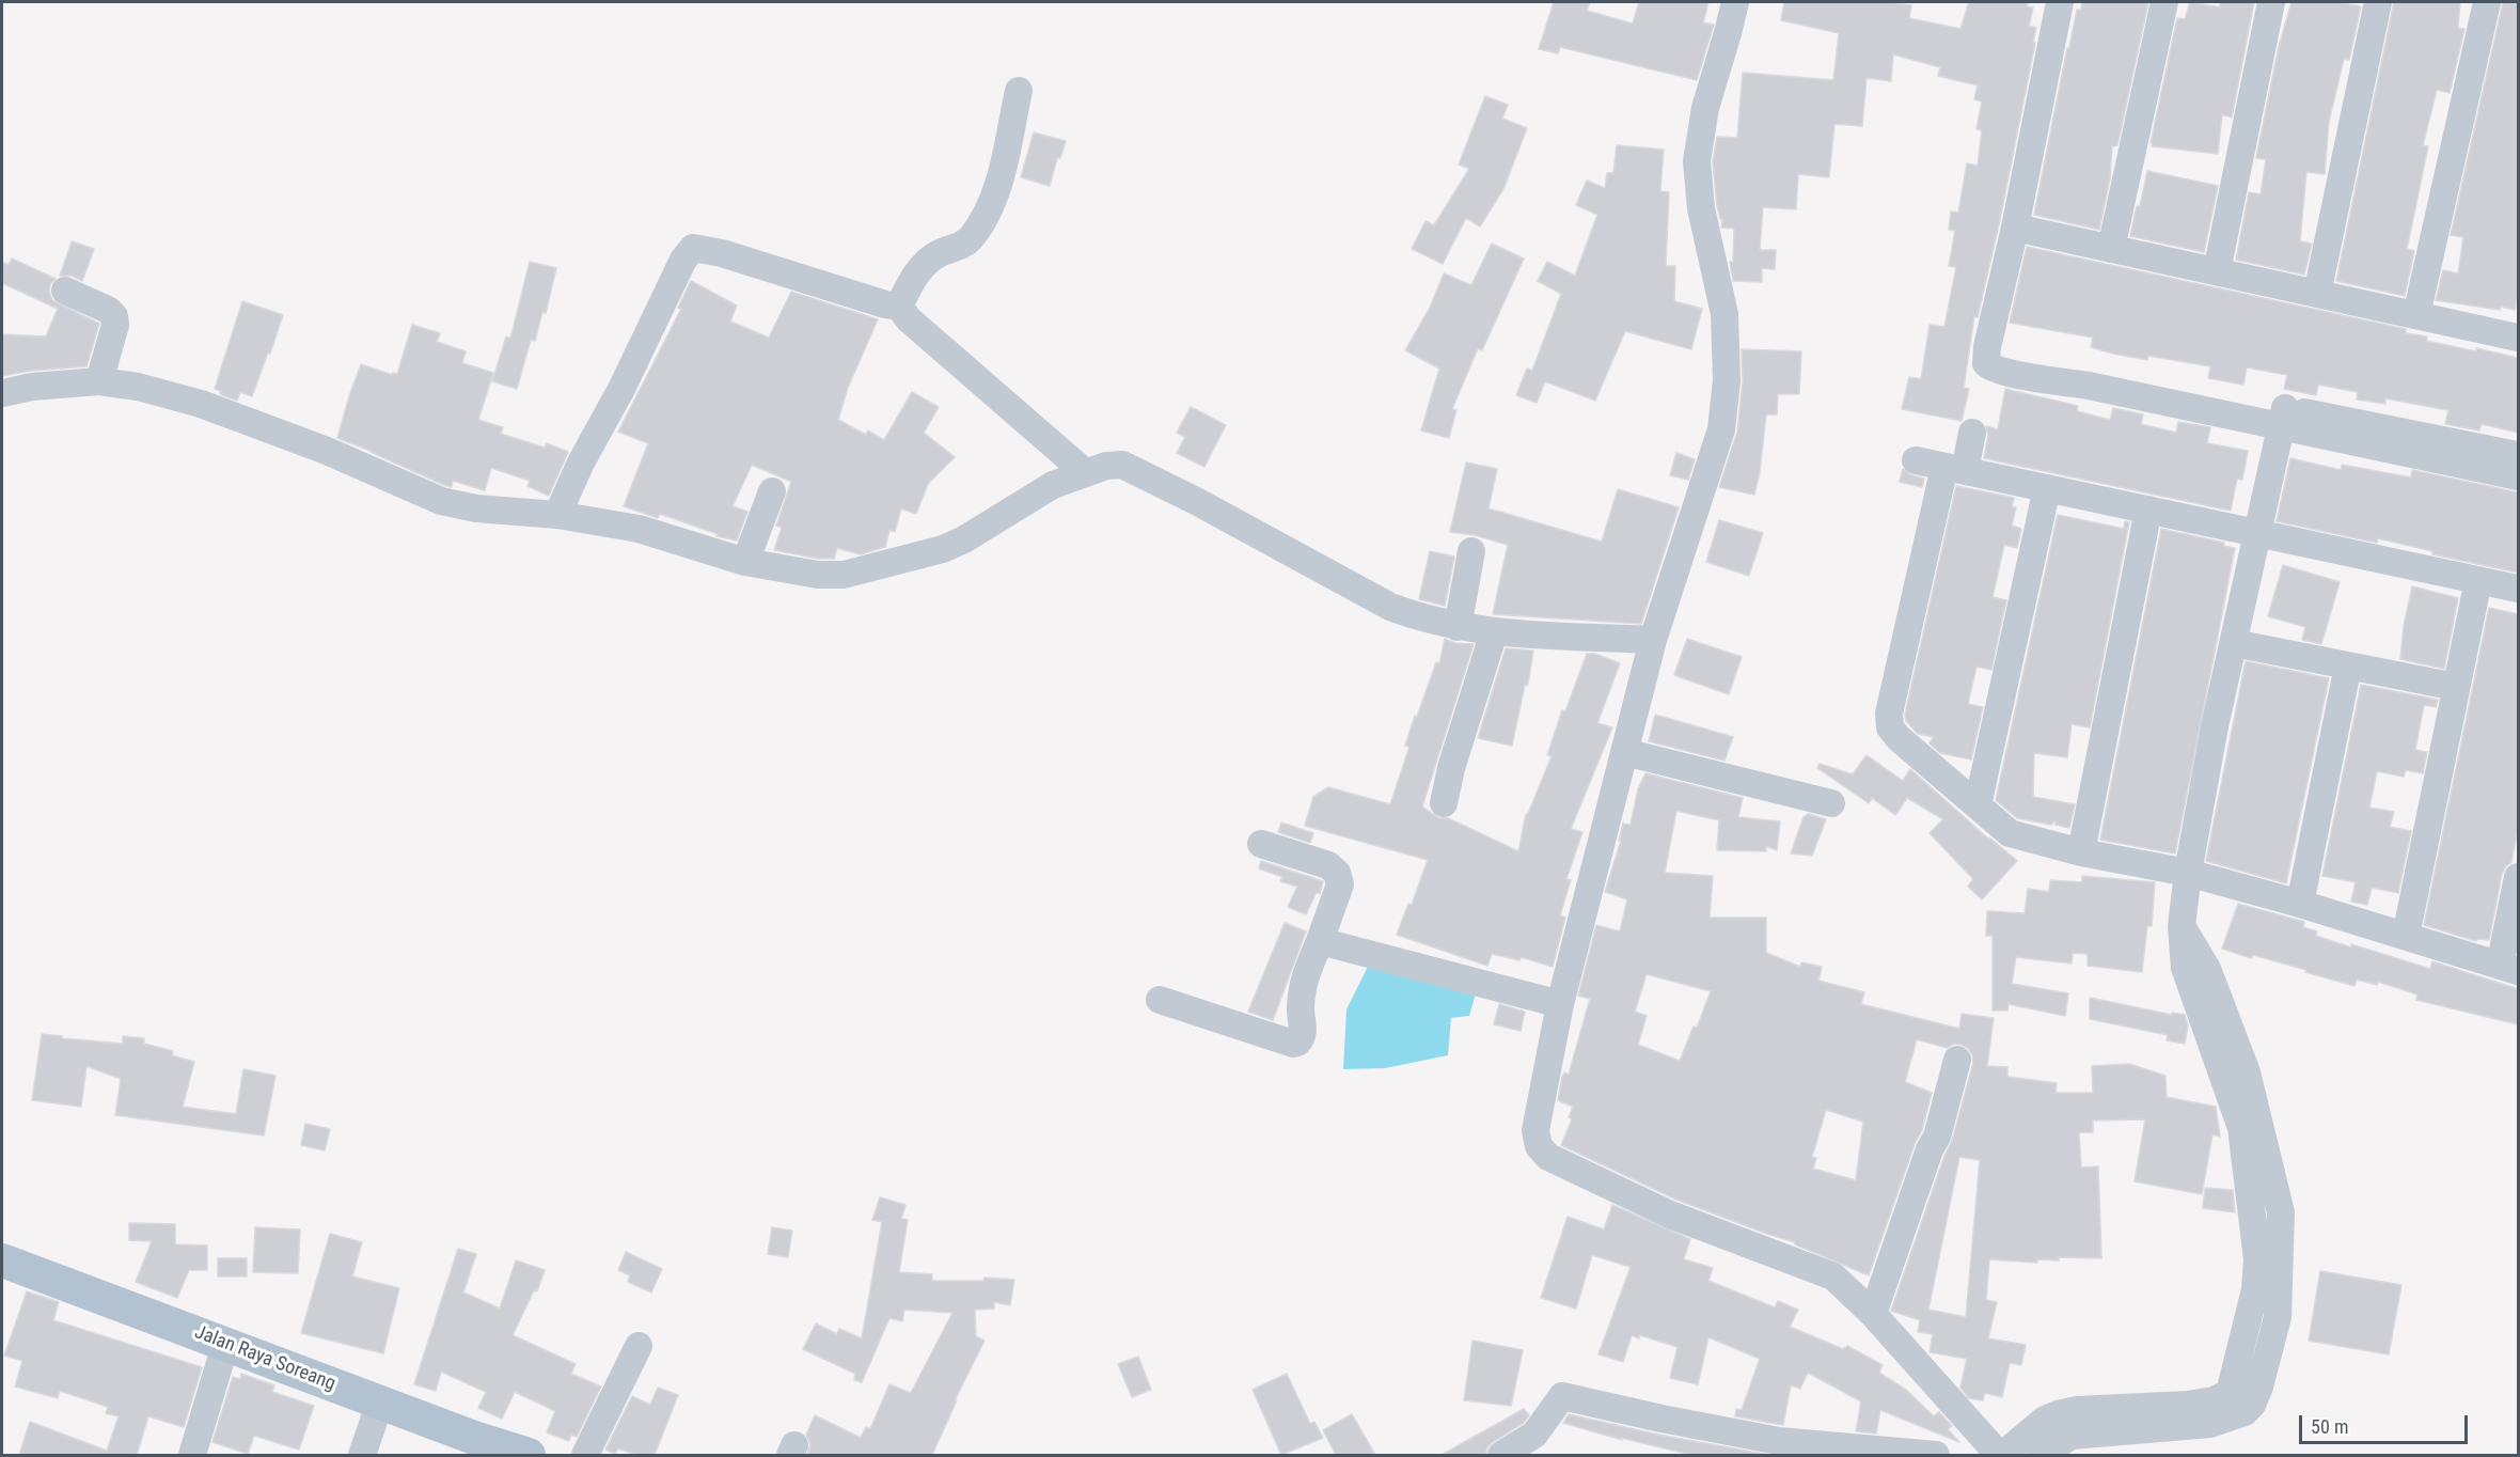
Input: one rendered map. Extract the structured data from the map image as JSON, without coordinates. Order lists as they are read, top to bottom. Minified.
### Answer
{"streets":{"main road":["Jalan Raya Soreang"]},"scale_bar":"50 m"}
